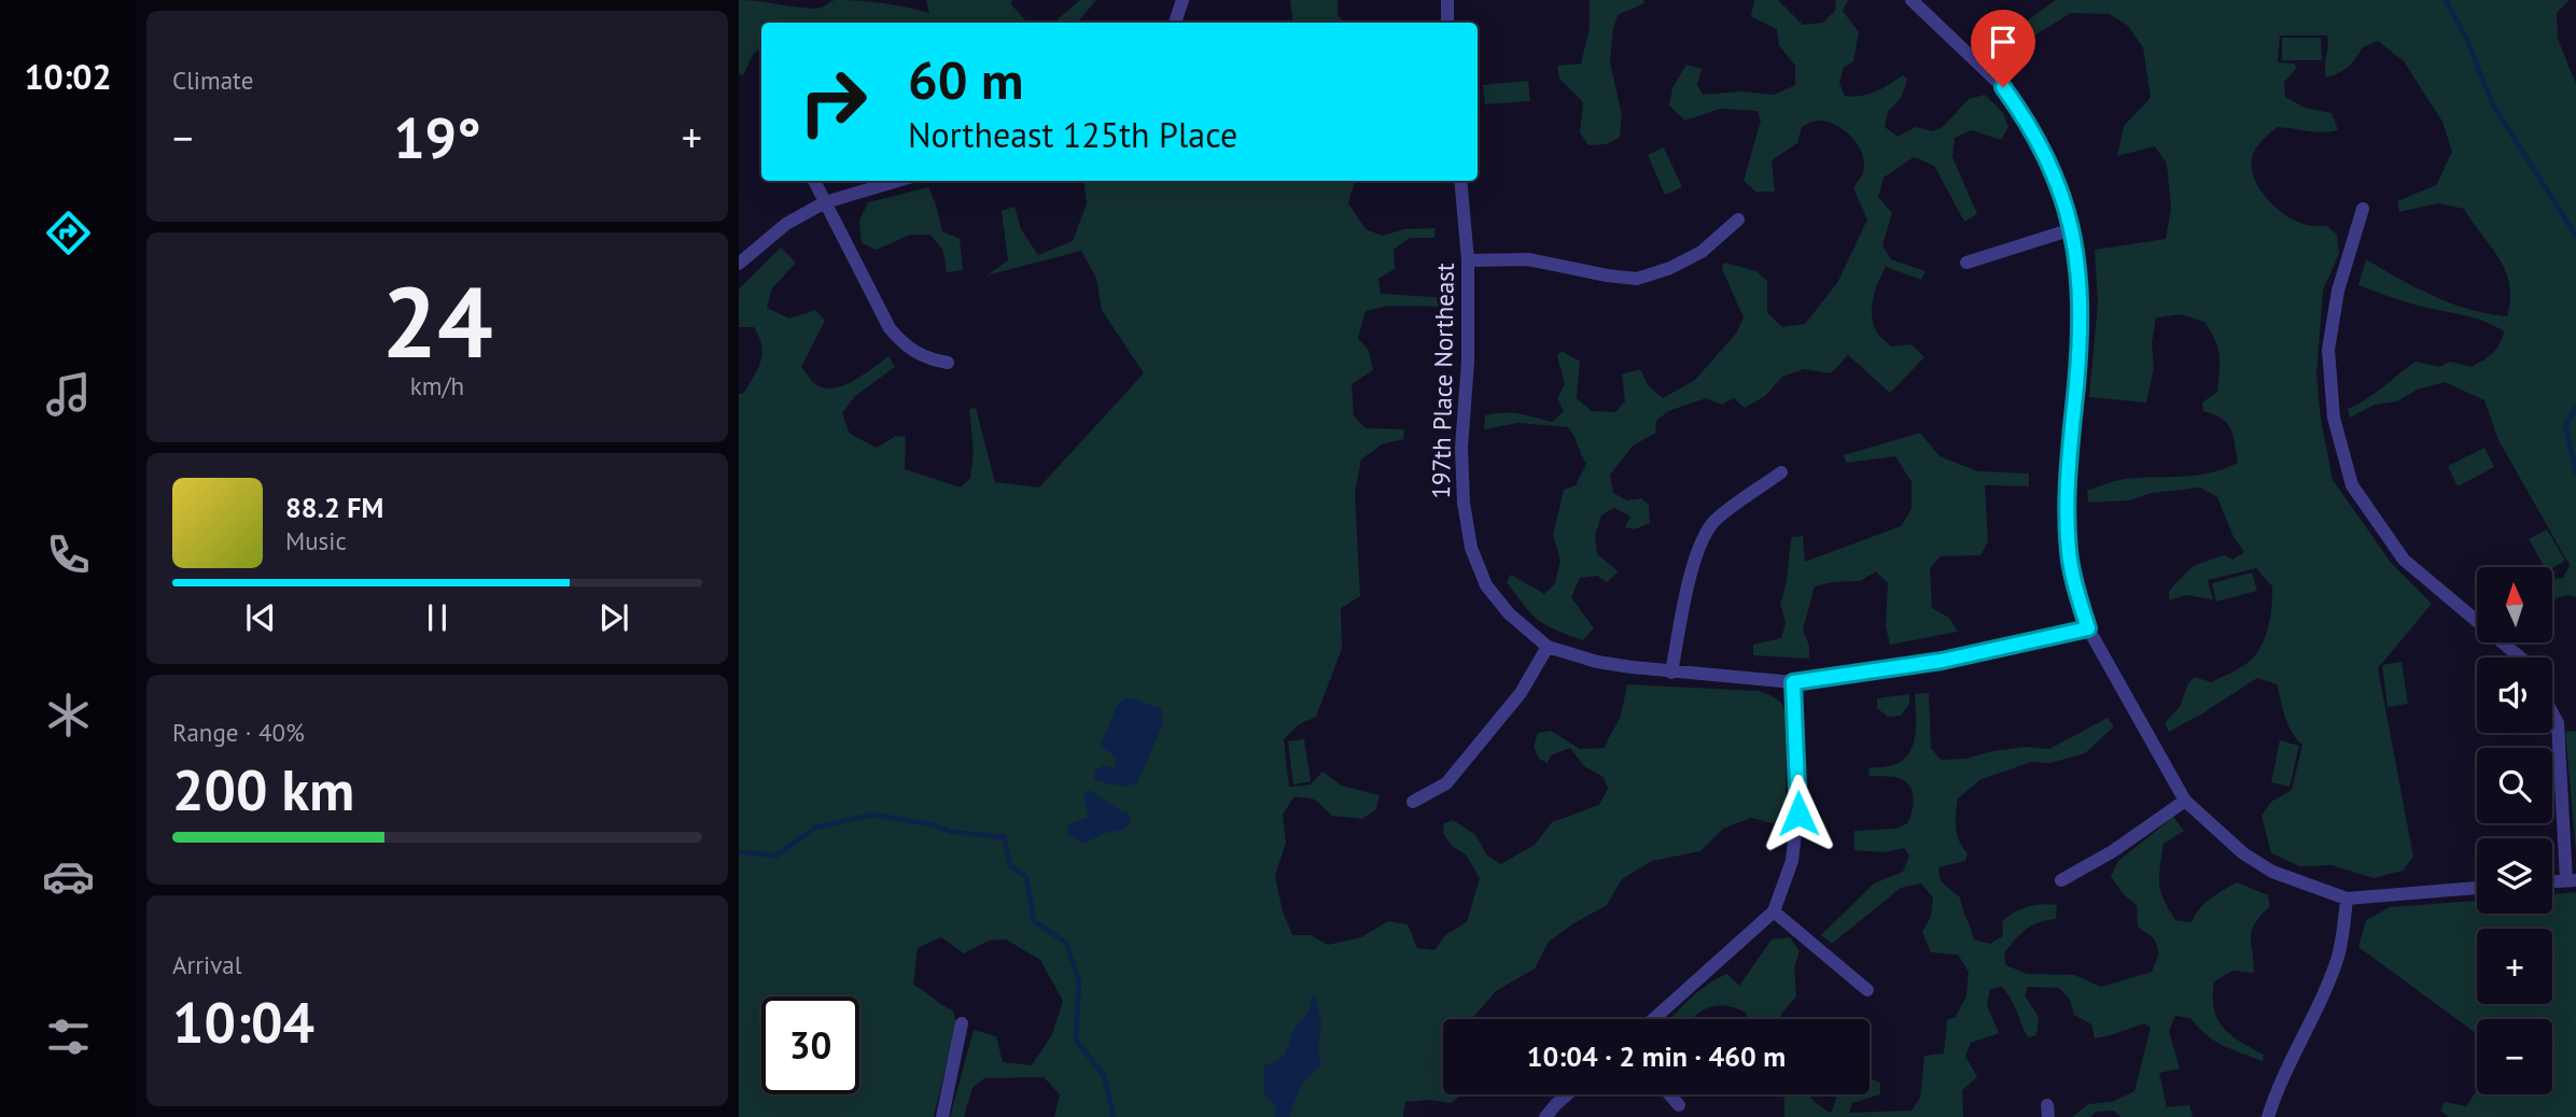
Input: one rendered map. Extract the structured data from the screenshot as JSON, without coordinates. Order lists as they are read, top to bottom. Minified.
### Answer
{"streets":{"street":["197th Place Northeast"]},"north":"top","page":{"tabs":"10:02","tile":["Climate",["24","km/h"],["Range · 40%","200 km"],["Arrival","10:04"]],"turn":["60 m","Northeast 125th Place"],"heat":["−","19°","+"],"song":["88.2 FM","Music"],"map_buttons":["+","−"],"limit":"30","trip":"10:04 · 2 min · 460 m"}}
